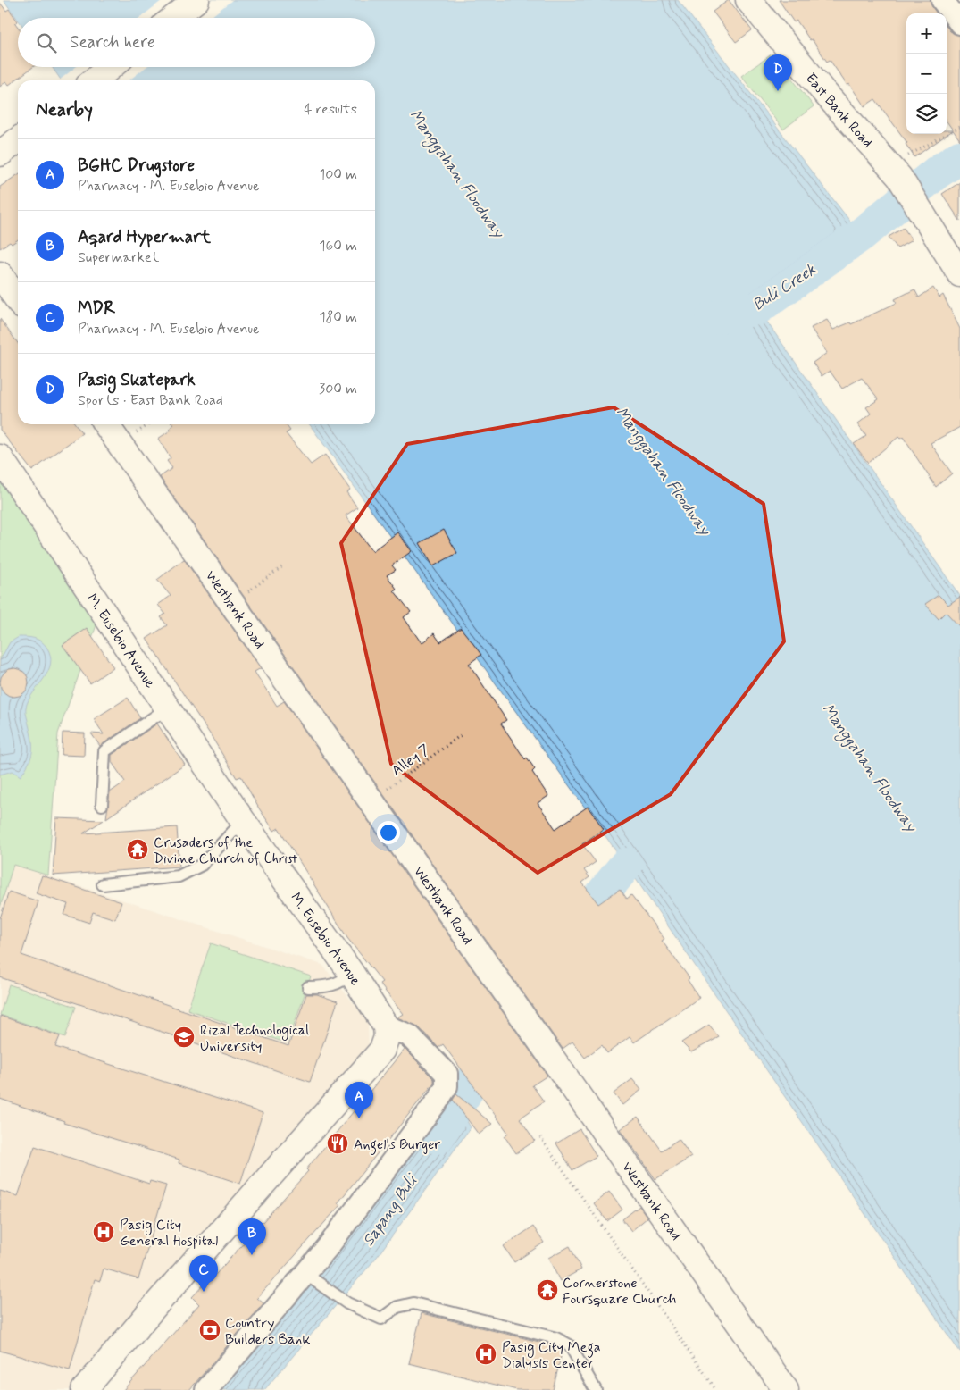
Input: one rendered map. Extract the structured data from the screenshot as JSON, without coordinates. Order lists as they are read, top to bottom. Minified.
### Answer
{"streets":{"street":["East Bank Road","Westbank Road","M. Eusebio Avenue"],"path":["Alley 7"]},"crossings":[["Westbank Road","Alley 7"]],"water":["Manggahan Floodway","Buli Creek","Sapang Buli"],"places":{"temple":["Crusaders of the Divine Church of Christ","Cornerstone Foursquare Church"],"school or university":["Rizal Technological University"],"restaurant":["Angel's Burger"],"hospital":["Pasig City General Hospital","Pasig City Mega Dialysis Center"],"bank":["Country Builders Bank"]},"page":{"map_buttons":["+","−"],"search":"Search here","pins":["D","A","B","C"],"heading":["Nearby","4 results"],"list":[{"mark":"A","name":"BGHC Drugstore","note":"Pharmacy · M. Eusebio Avenue","value":"100 m"},{"mark":"B","name":"Aqard Hypermart","note":"Supermarket","value":"160 m"},{"mark":"C","name":"MDR","note":"Pharmacy · M. Eusebio Avenue","value":"180 m"},{"mark":"D","name":"Pasig Skatepark","note":"Sports · East Bank Road","value":"300 m"}]}}
